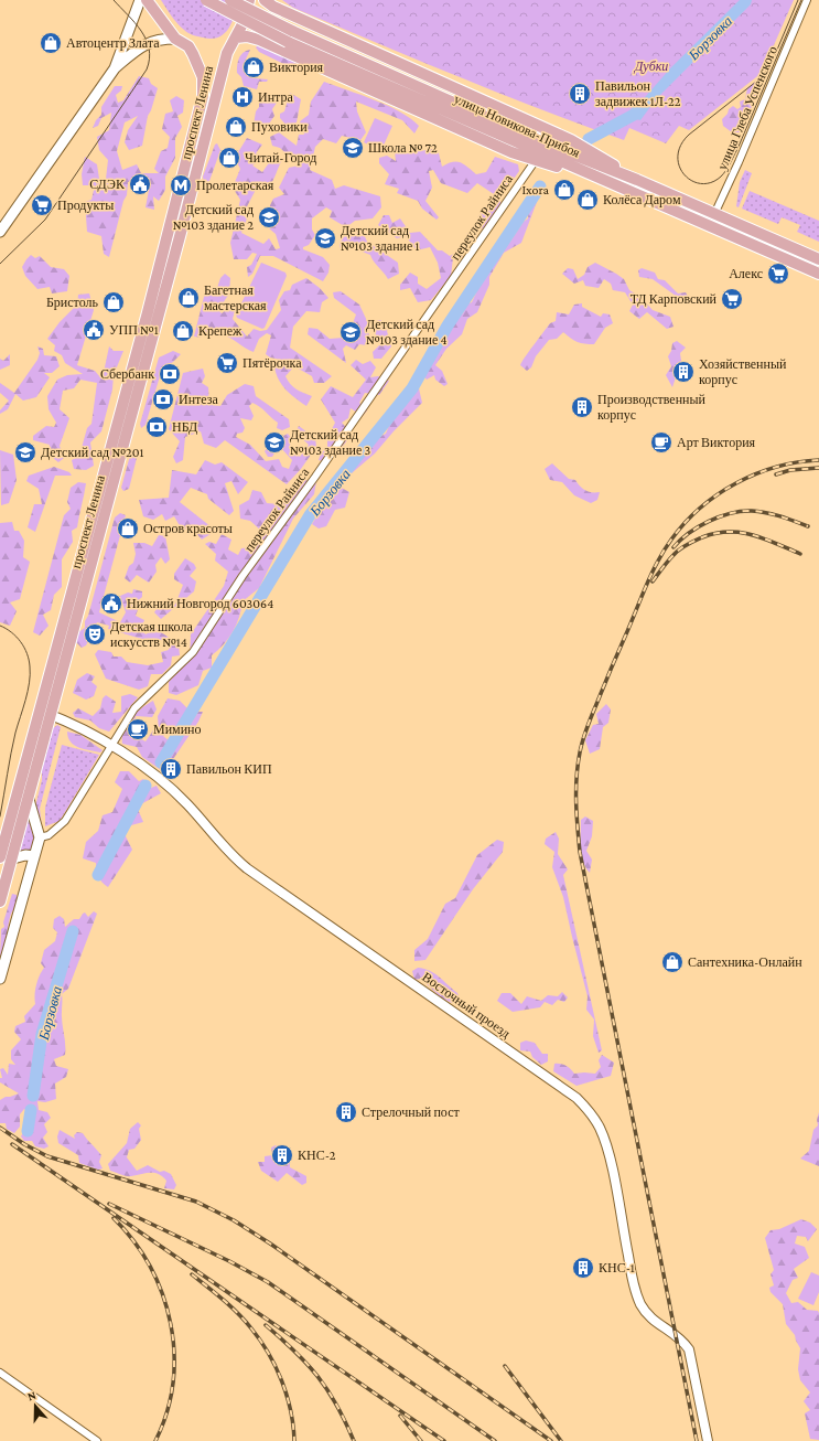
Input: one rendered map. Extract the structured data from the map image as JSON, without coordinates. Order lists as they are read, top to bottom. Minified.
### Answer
{"streets":{"main road":["проспект Ленина","улица Новикова-Прибоя"],"street":["улица Глеба Успенского","переулок Райниса","Восточный проезд"]},"crossings":[["улица Глеба Успенского","улица Новикова-Прибоя"],["проспект Ленина","Восточный проезд"],["переулок Райниса","Восточный проезд"]],"water":["Борзовка"],"parks":["Дубки"],"places":{"shop":["Автоцентр Злата","Виктория","Пуховики","Читай-Город","Ixora","Колёса Даром","Багетная мастерская","Бристоль","Крепеж","Остров красоты","Сантехника-Онлайн"],"building":["Павильон задвижек 1Л-22","Хозяйственный корпус","Производственный корпус","Павильон КИП","Стрелочный пост","КНС-2","КНС-1"],"hospital":["Интра"],"school or university":["Школа № 72","Детский сад №103 здание 2","Детский сад №103 здание 1","Детский сад №103 здание 4","Детский сад №103 здание 3","Детский сад №201"],"public building":["СДЭК","УПП №1","Нижний Новгород 603064"],"metro station":["Пролетарская"],"supermarket":["Продукты","Алекс","ТД Карповский","Пятёрочка"],"bank":["Сбербанк","Интеза","НБД"],"cafe":["Арт Виктория","Мимино"],"theatre":["Детская школа искусств №14"]},"north":"top"}
